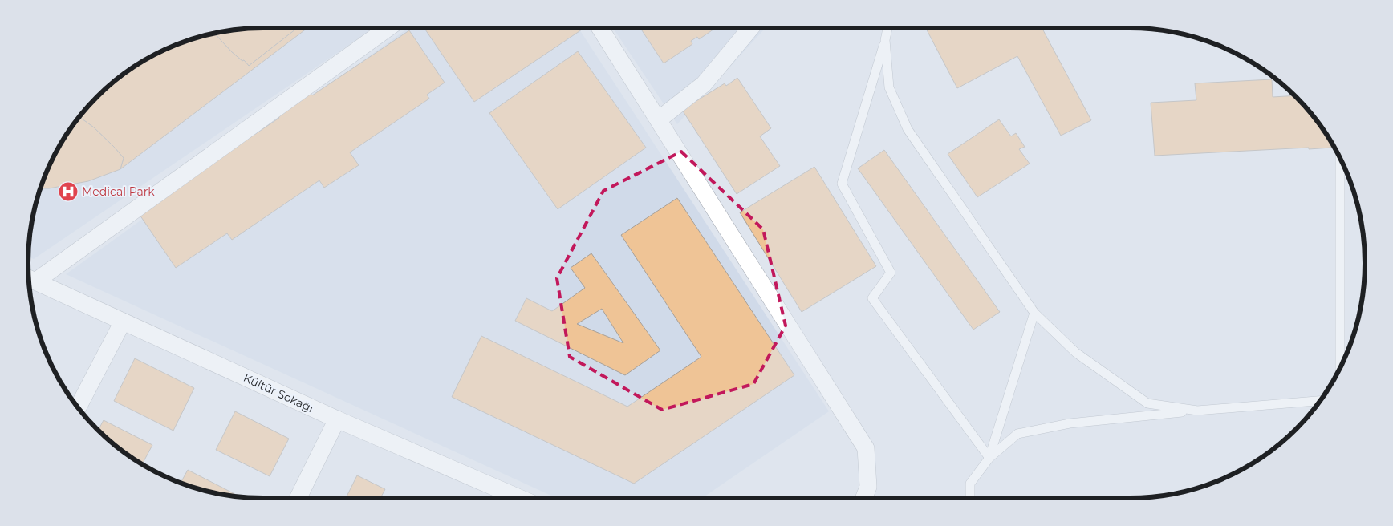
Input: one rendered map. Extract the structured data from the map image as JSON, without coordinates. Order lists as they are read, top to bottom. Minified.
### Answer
{"streets":{"street":["Kültür Sokağı"]},"places":{"hospital":["Medical Park"]}}
